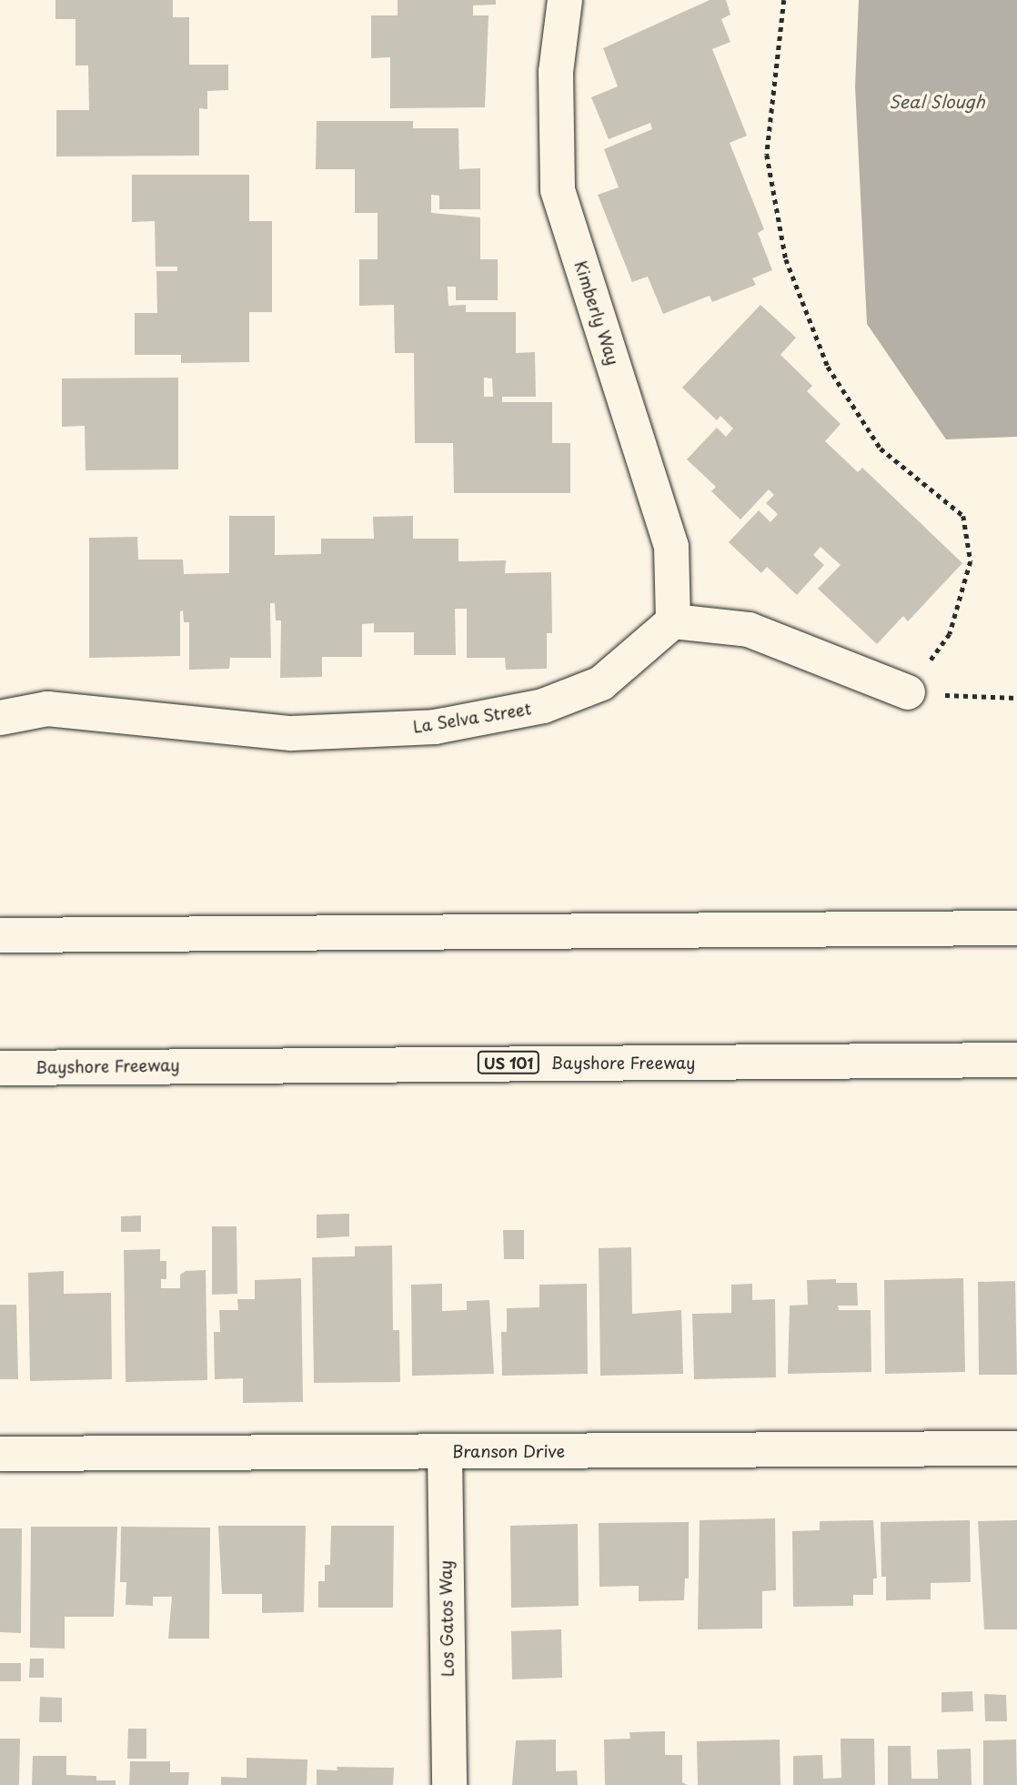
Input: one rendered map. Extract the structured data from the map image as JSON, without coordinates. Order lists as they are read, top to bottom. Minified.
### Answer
{"streets":{"main road":["Kimberly Way","La Selva Street","US 101","Bayshore Freeway","Branson Drive","Los Gatos Way"]},"crossings":[["Kimberly Way","La Selva Street"],["Branson Drive","Los Gatos Way"]],"water":["Seal Slough"]}
